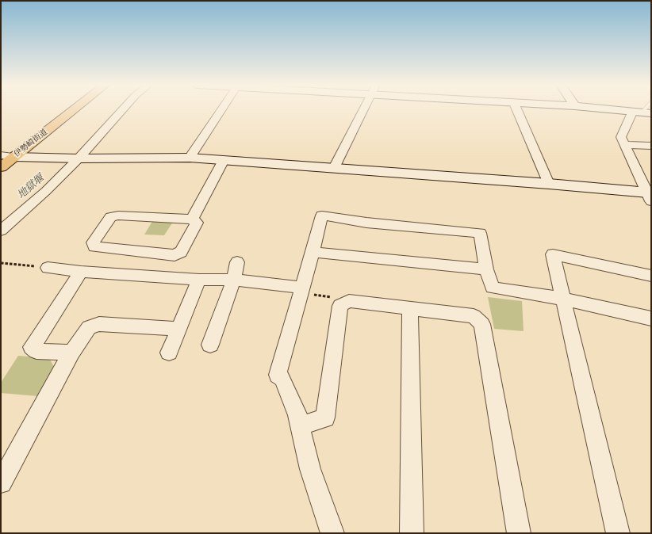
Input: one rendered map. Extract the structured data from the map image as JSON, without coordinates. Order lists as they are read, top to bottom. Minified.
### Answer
{"streets":{"main road":["伊勢崎街道"]},"water":["地獄堰"]}
